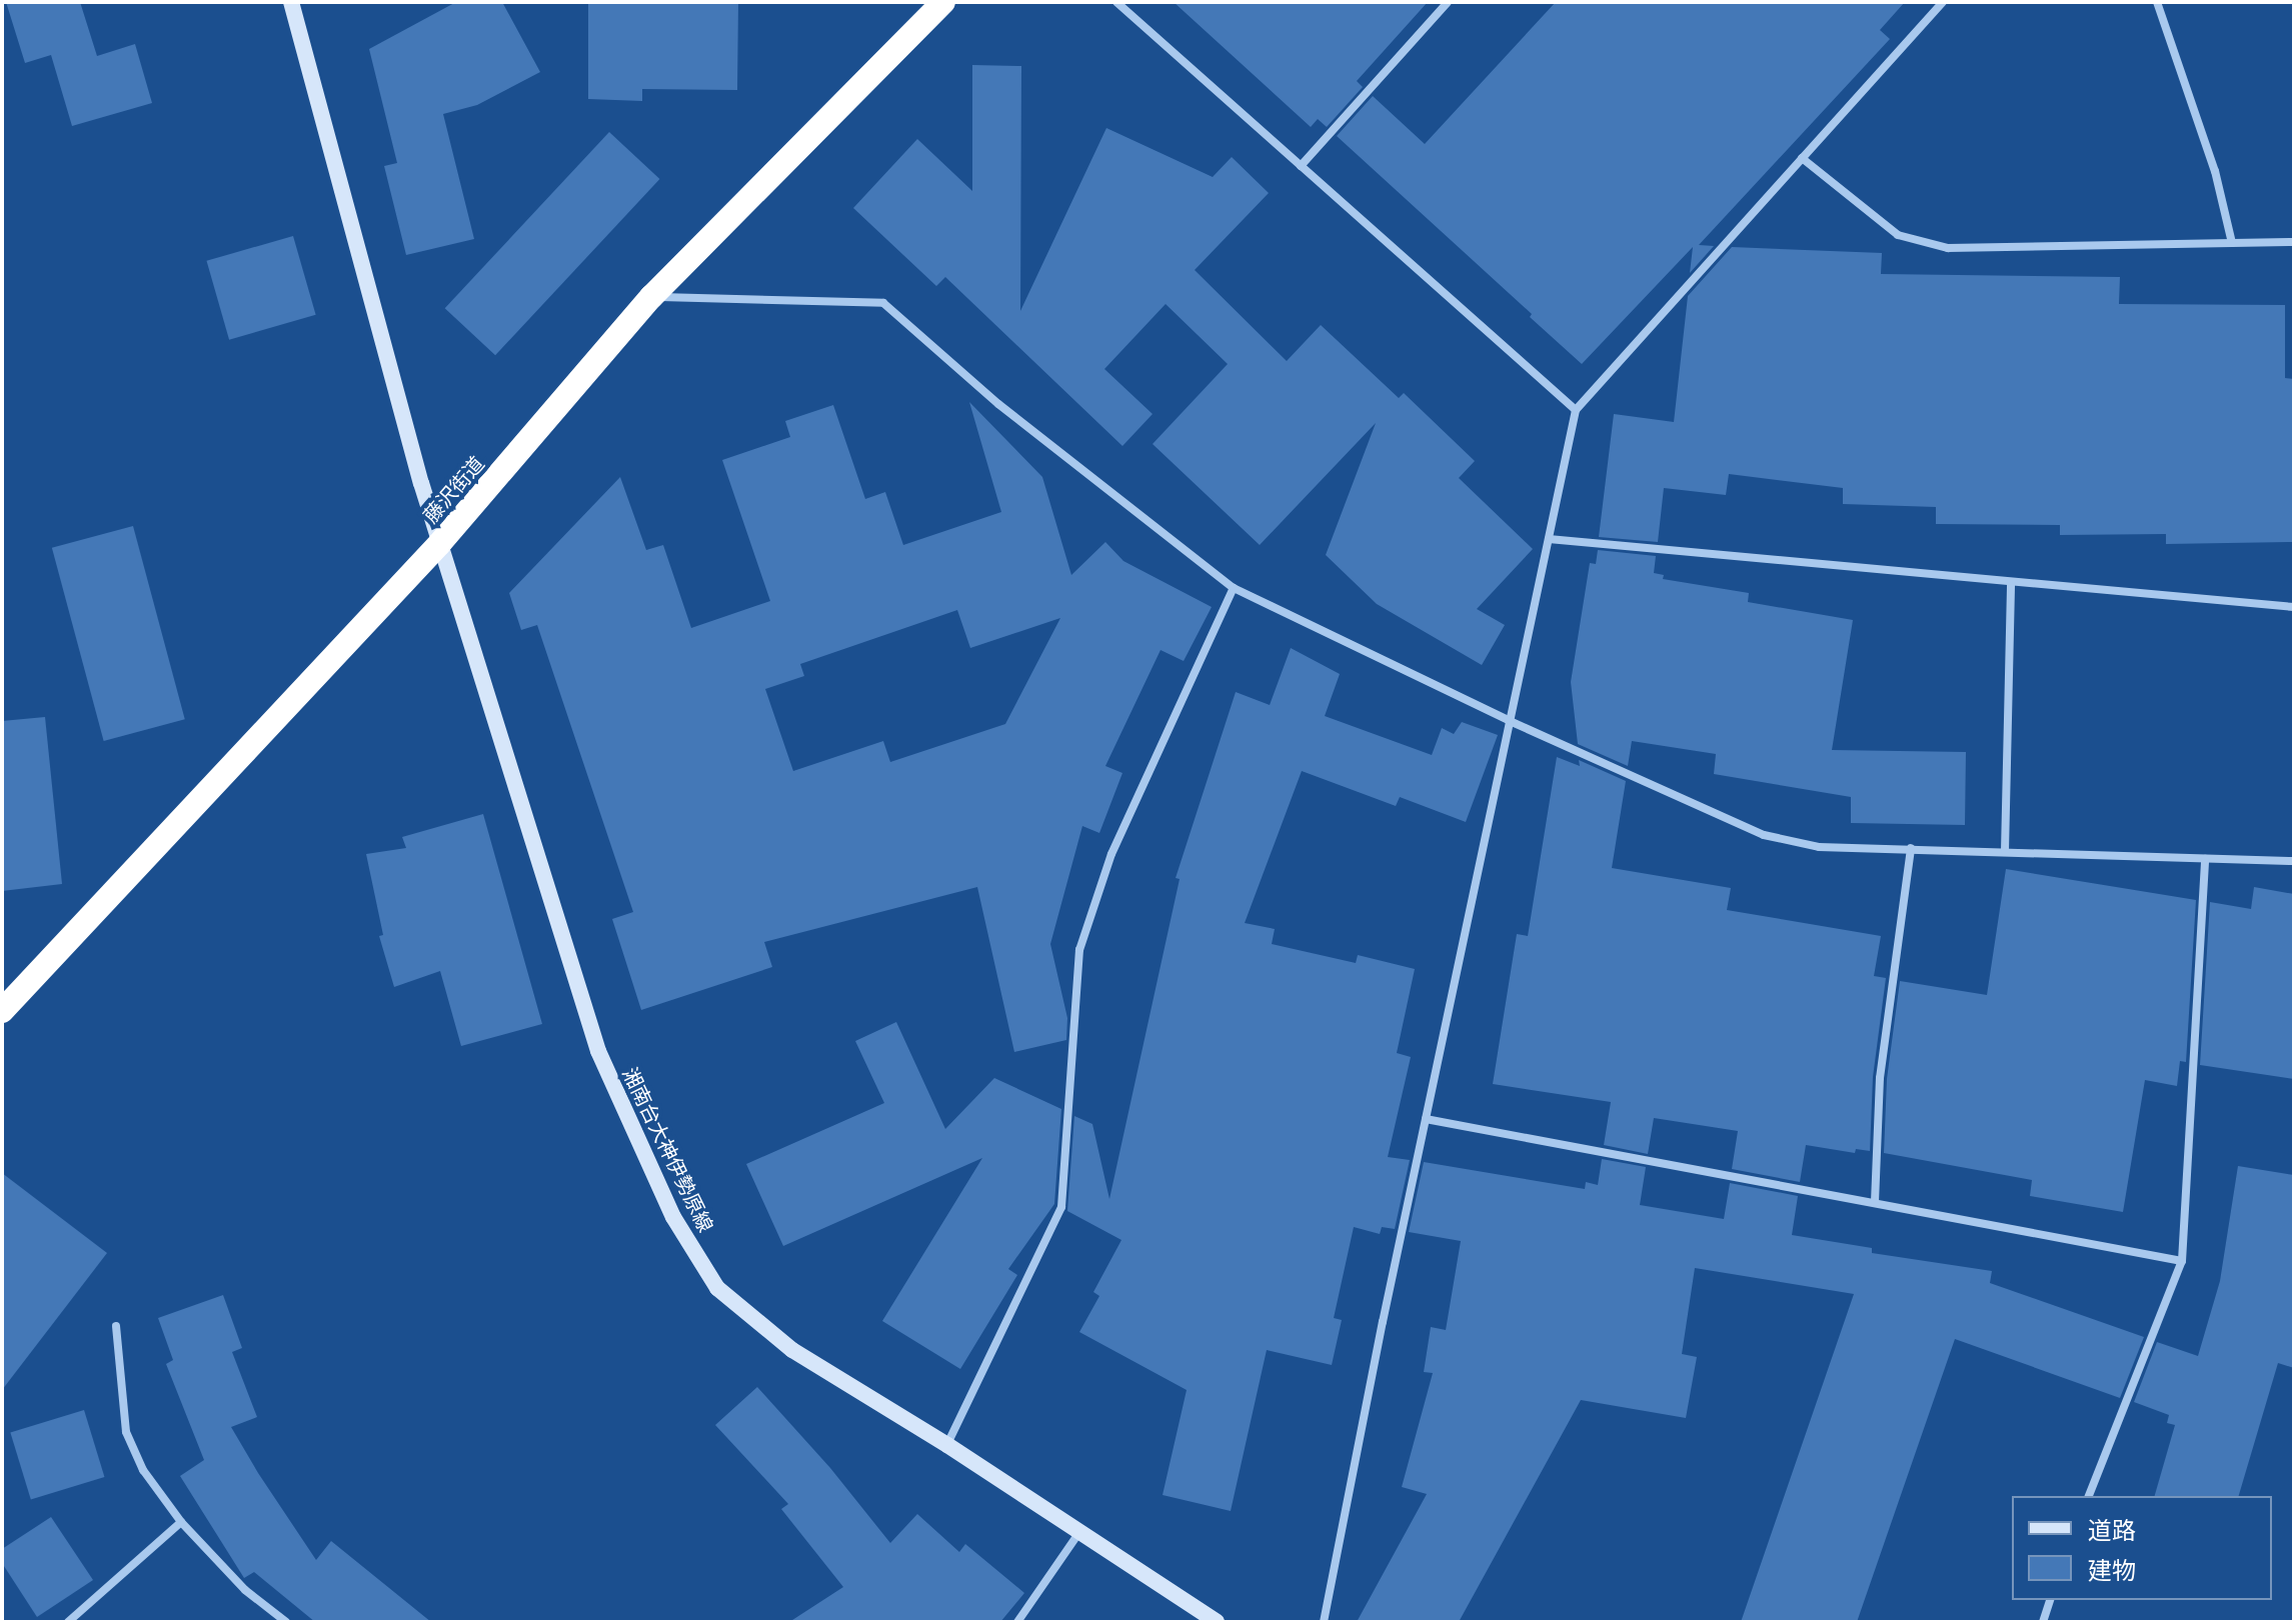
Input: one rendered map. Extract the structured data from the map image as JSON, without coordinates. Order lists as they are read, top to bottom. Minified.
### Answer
{"streets":{"highway":["藤沢街道"],"main road":["湘南台大神伊勢原線"]},"crossings":[["藤沢街道","湘南台大神伊勢原線"]],"legend":["道路","建物"]}
